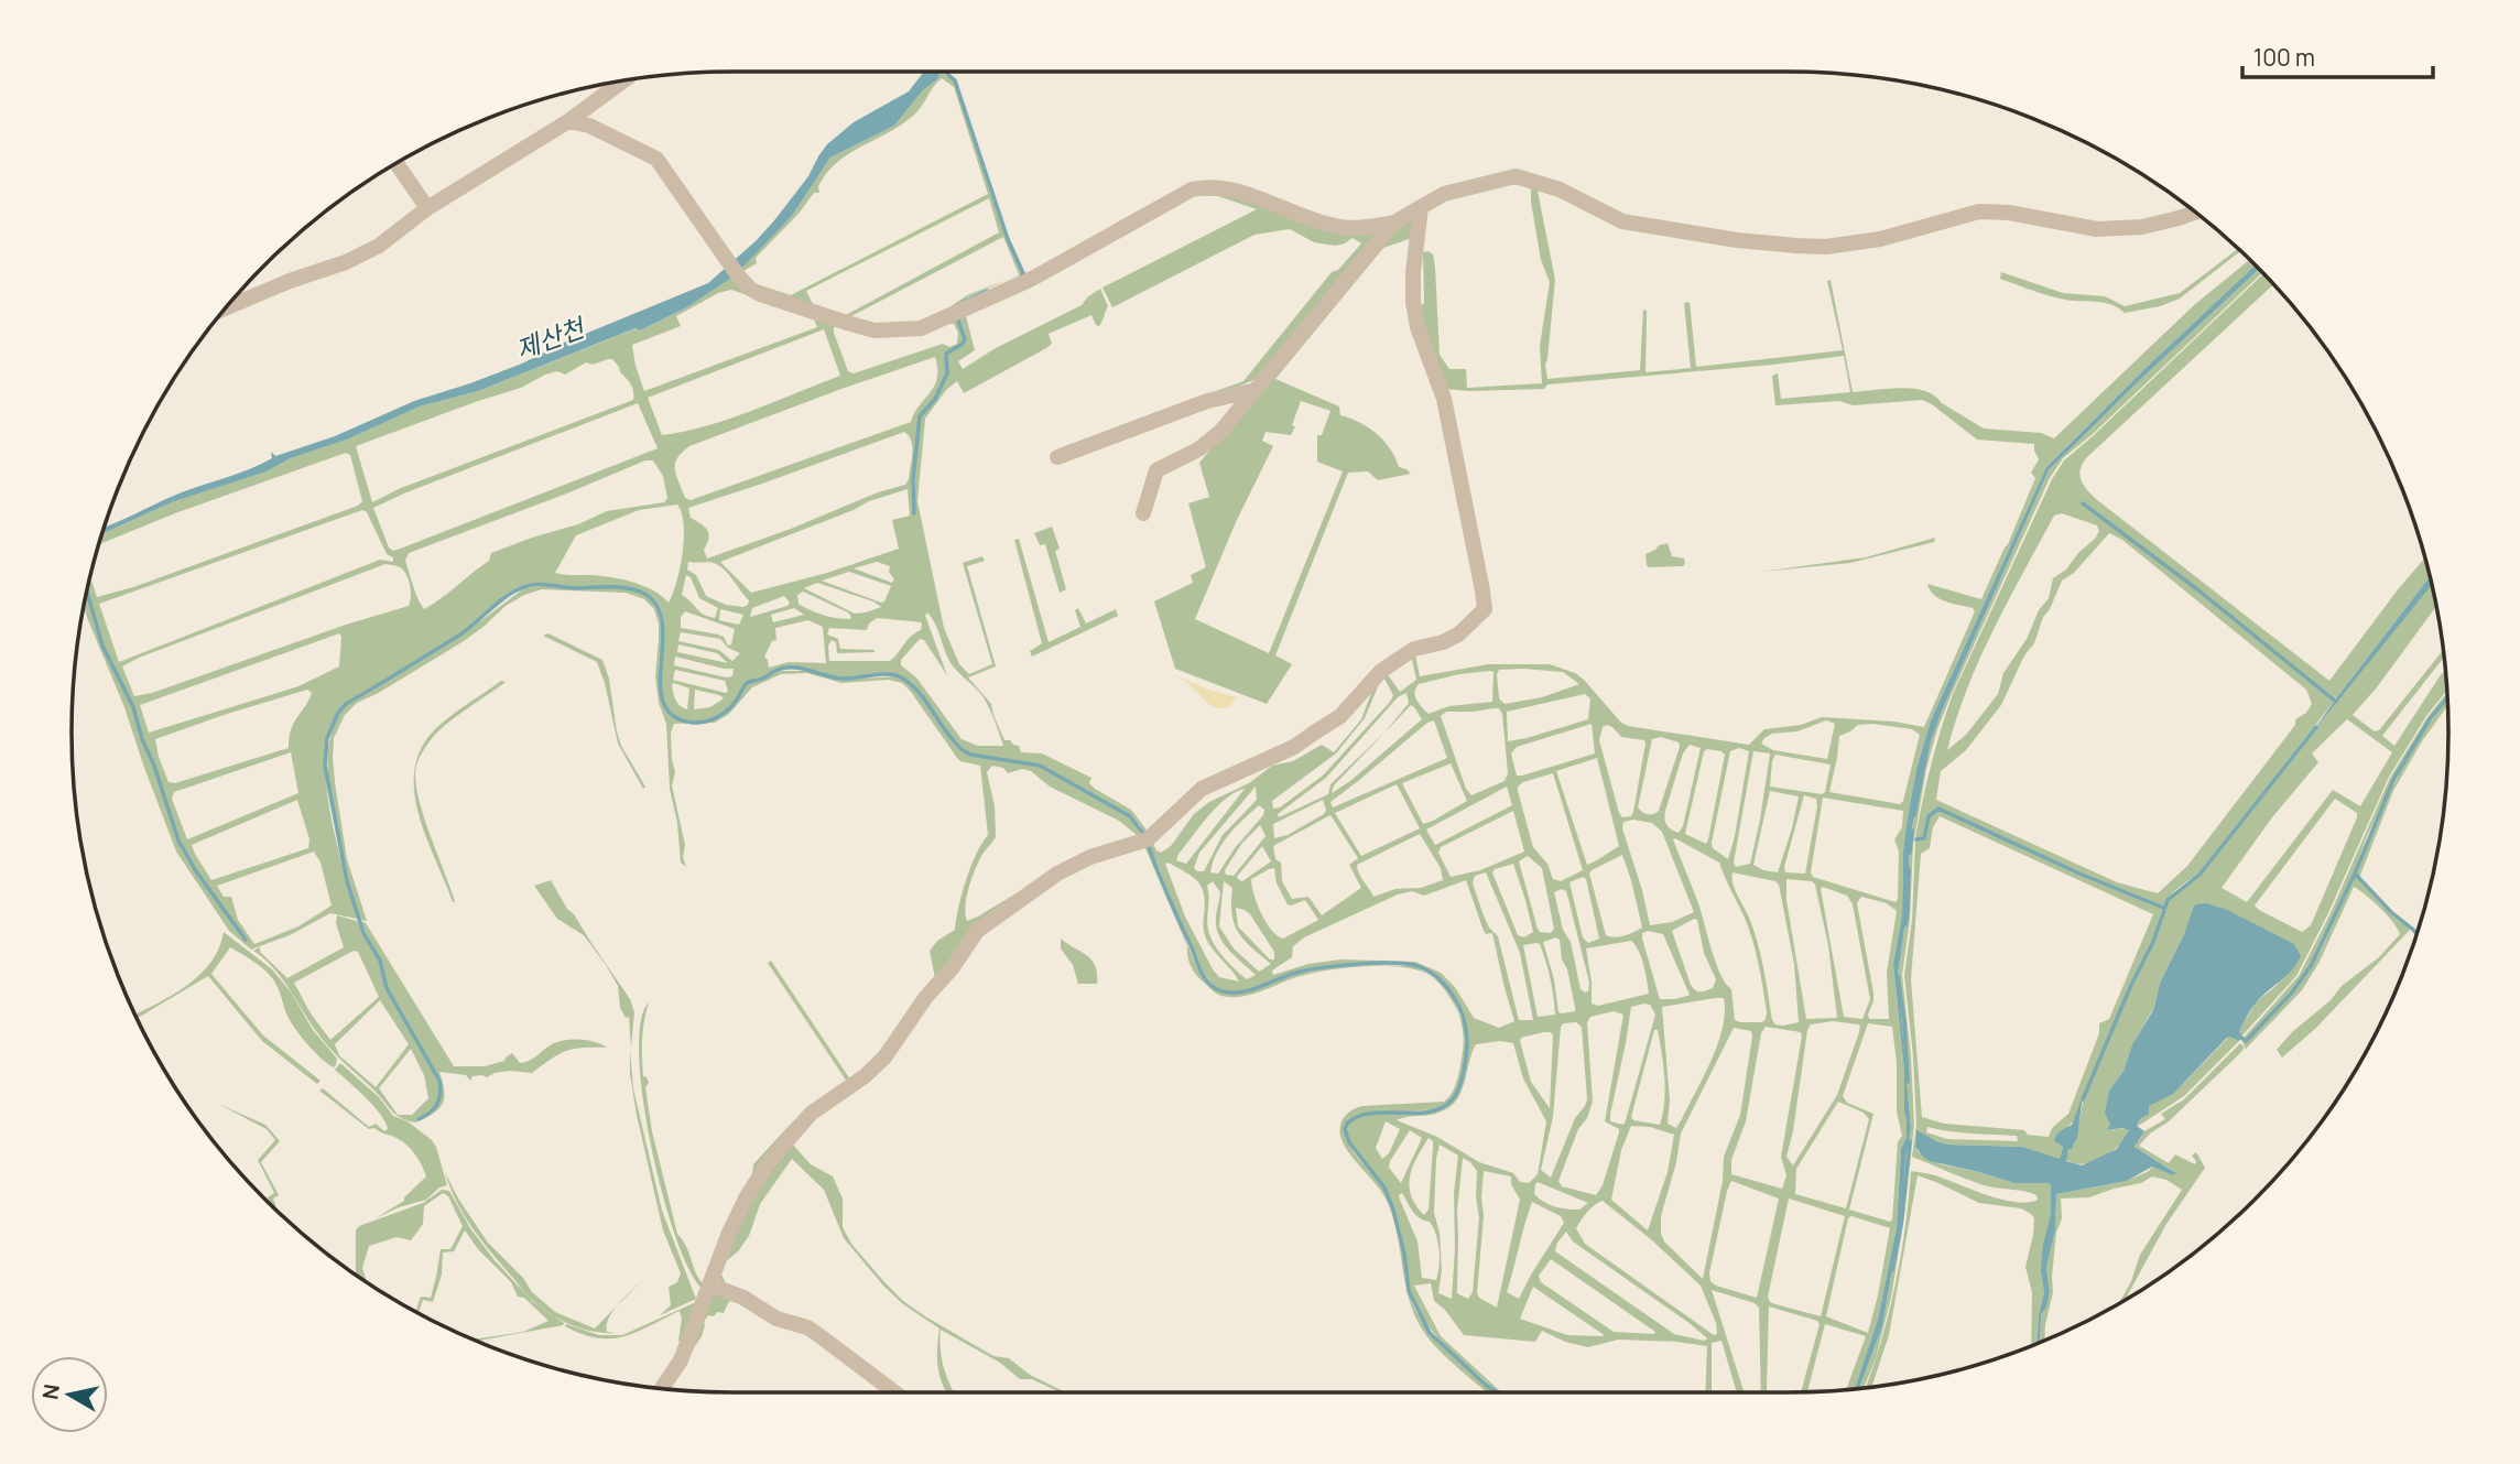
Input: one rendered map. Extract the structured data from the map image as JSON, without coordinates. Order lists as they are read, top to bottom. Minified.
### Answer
{"water":["제산천"],"scale_bar":"100 m","north":"left"}
